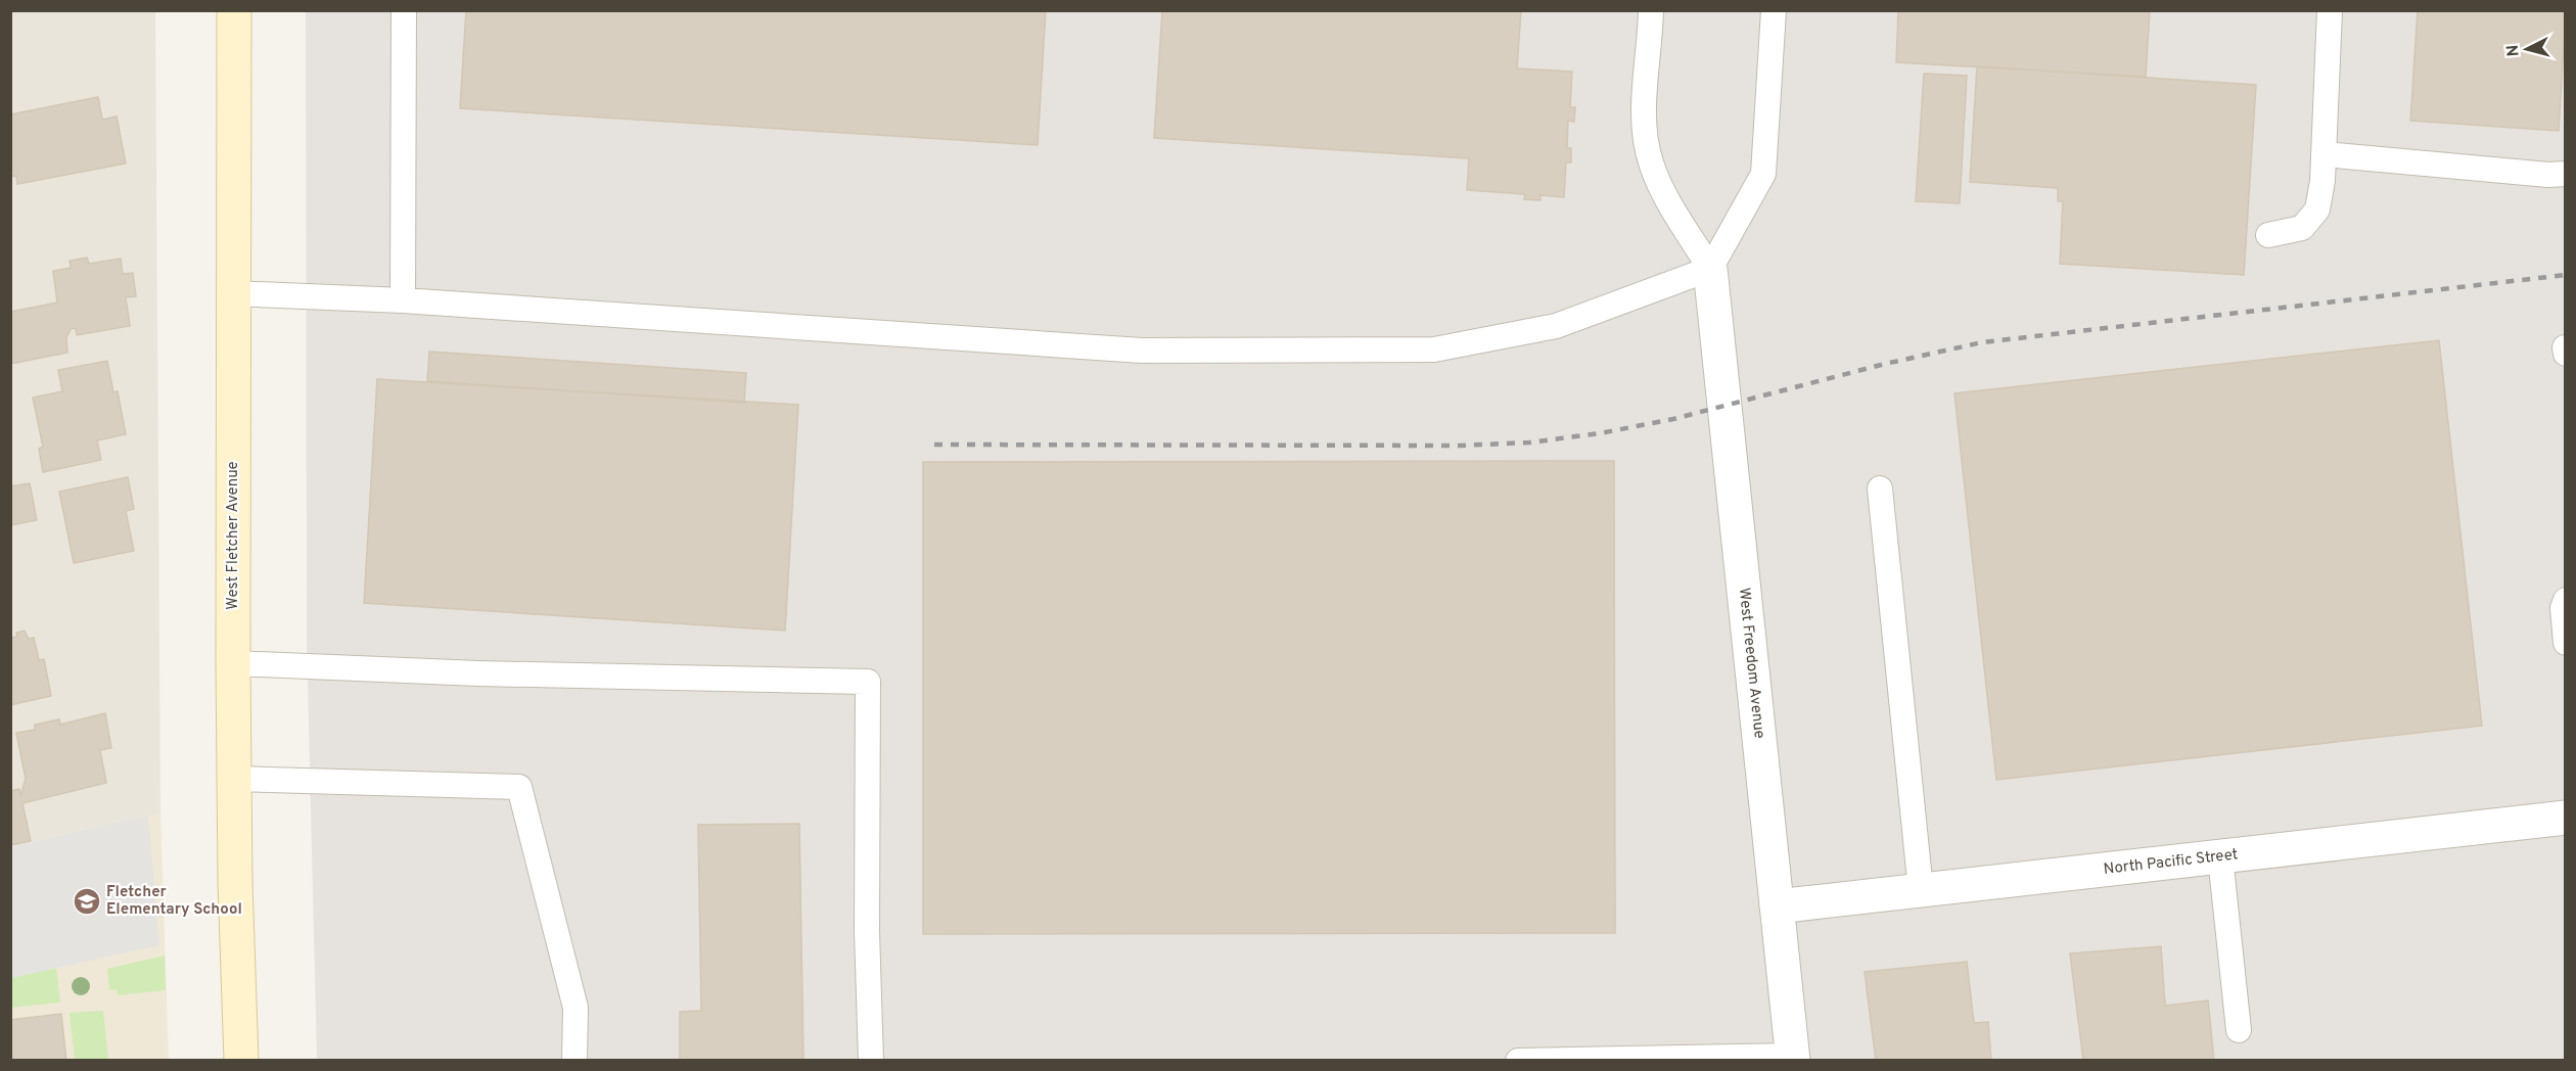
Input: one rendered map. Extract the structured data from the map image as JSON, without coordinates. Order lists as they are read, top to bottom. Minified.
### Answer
{"streets":{"street":["West Fletcher Avenue","West Freedom Avenue","North Pacific Street"]},"crossings":[["West Freedom Avenue","North Pacific Street"]],"places":{"school or university":["Fletcher Elementary School"]},"north":"left"}
